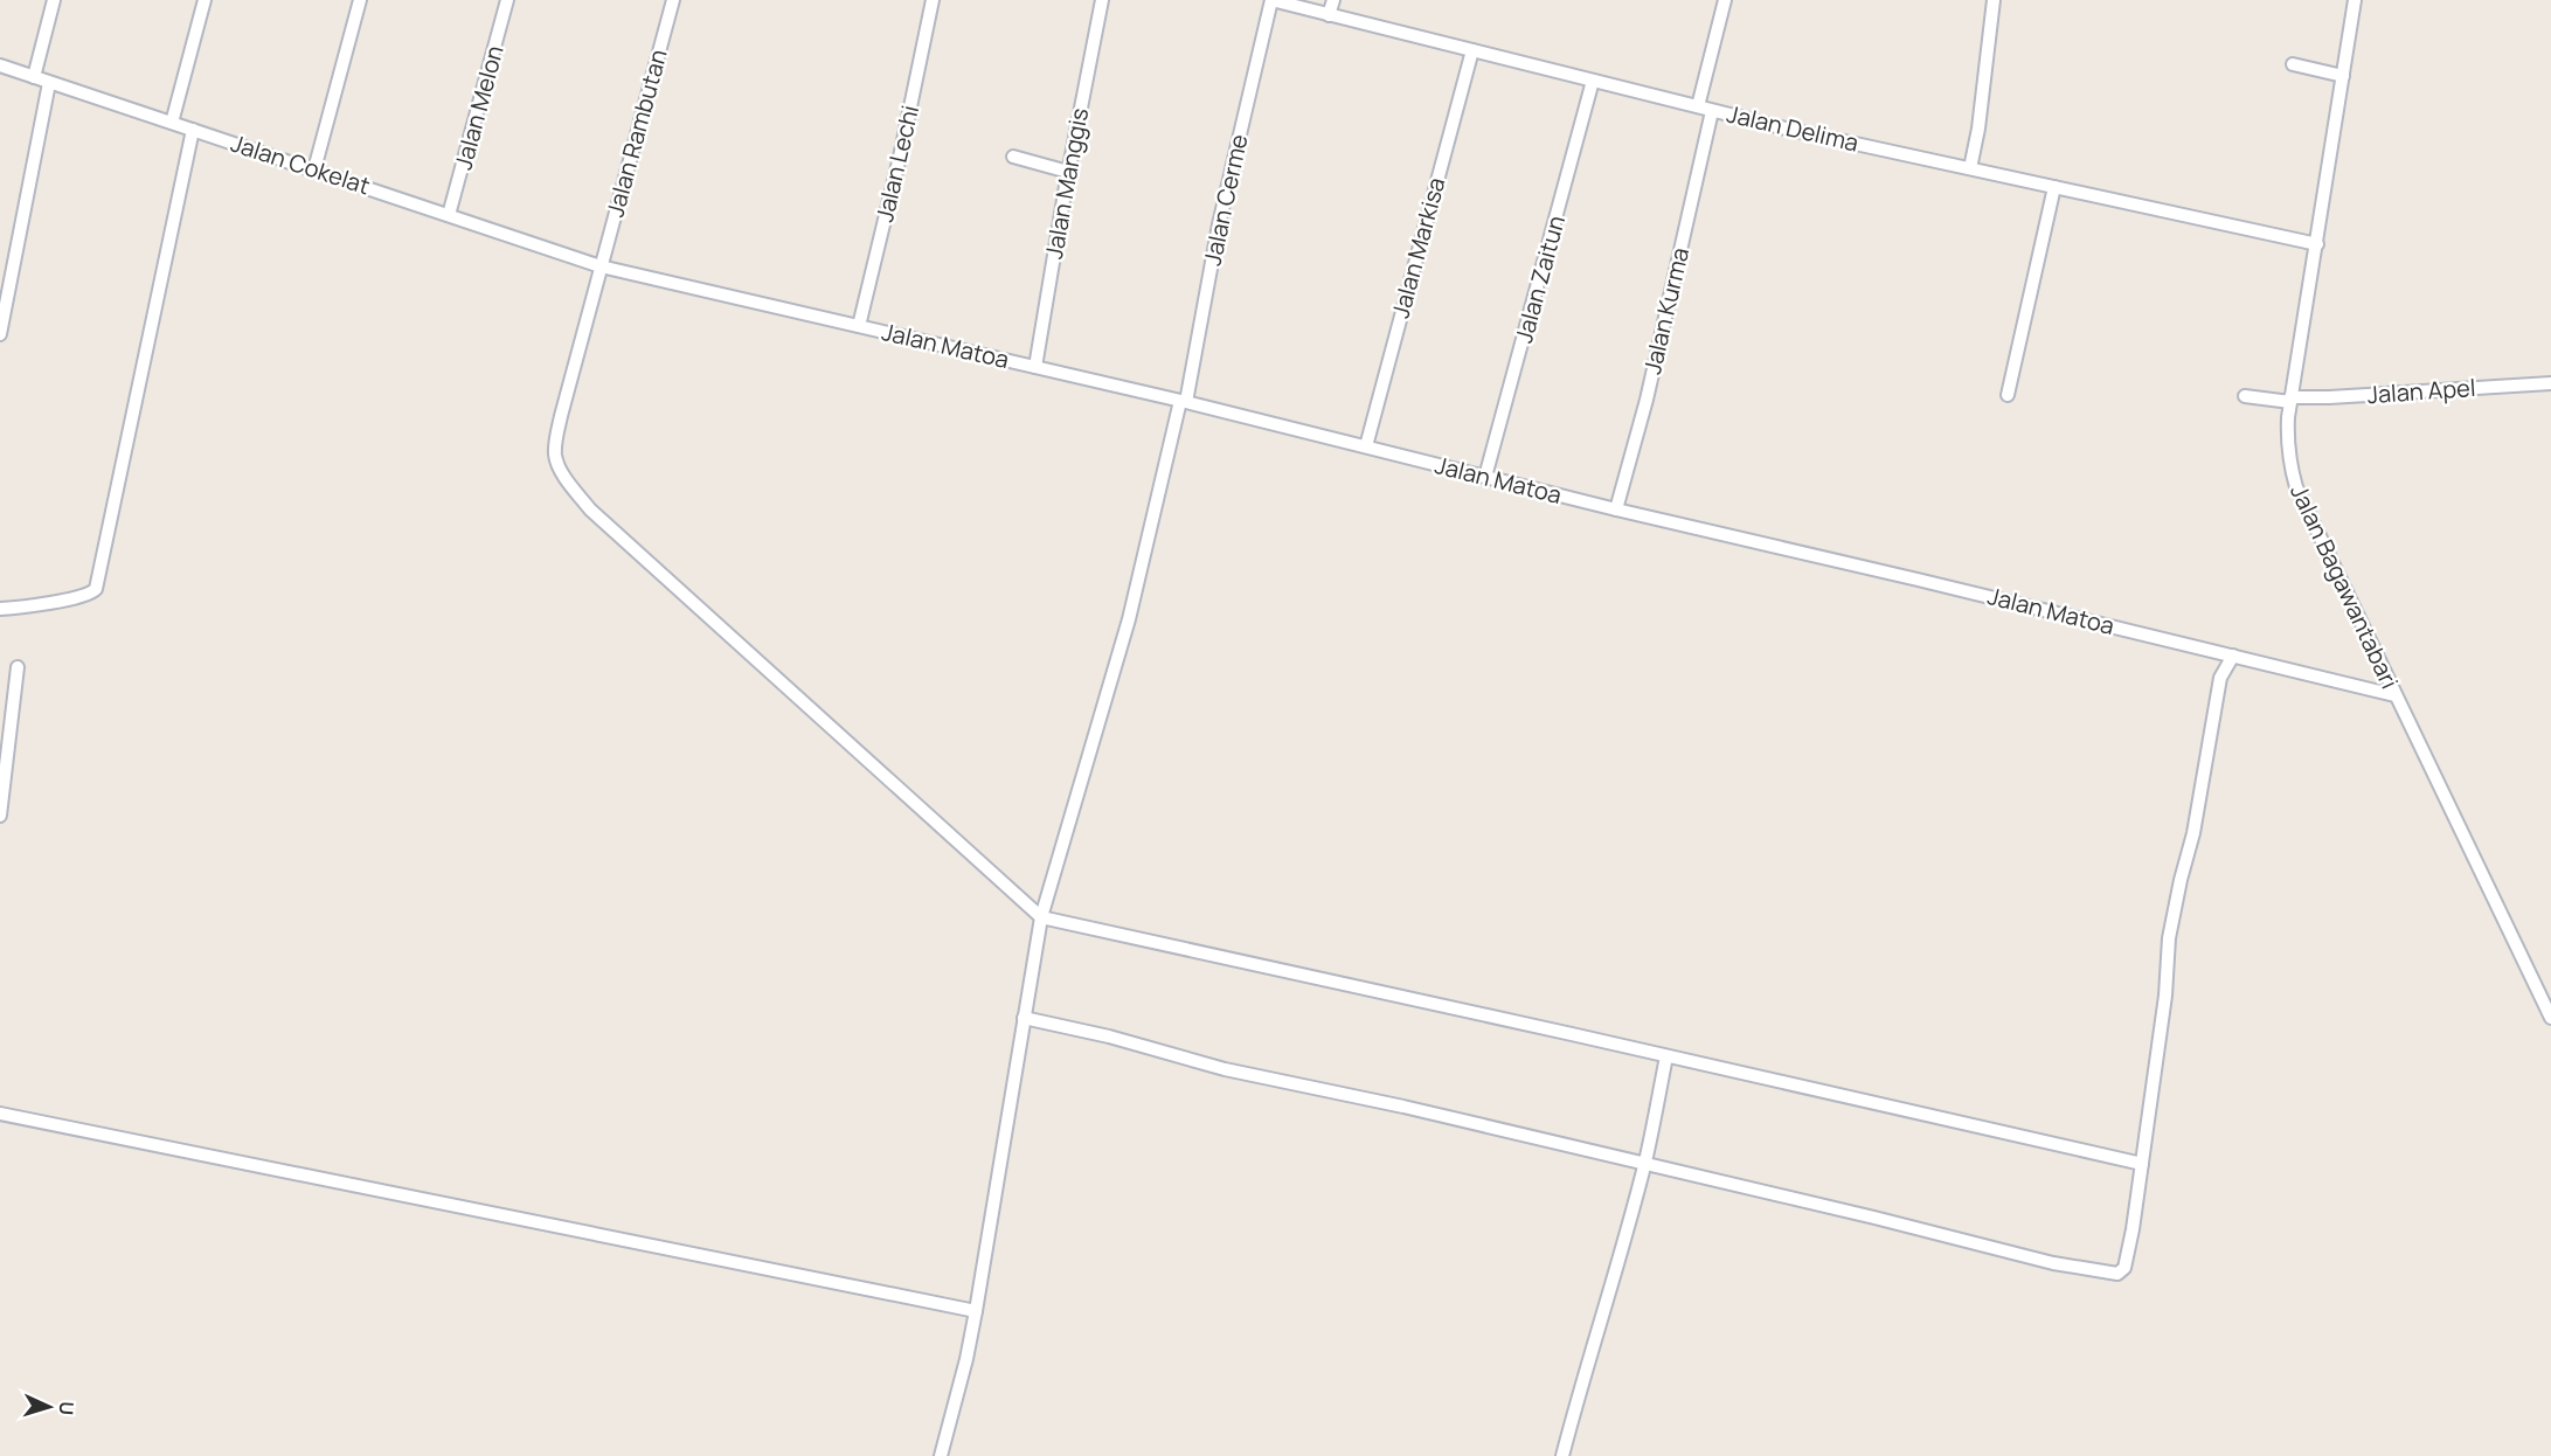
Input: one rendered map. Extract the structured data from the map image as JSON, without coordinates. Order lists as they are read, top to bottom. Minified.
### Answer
{"streets":{"street":["Jalan Melon","Jalan Delima","Jalan Rambutan","Jalan Lechi","Jalan Cokelat","Jalan Manggis","Jalan Cerme","Jalan Markisa","Jalan Zaitun","Jalan Kurma","Jalan Matoa","Jalan Apel","Jalan Bagawantabari"]},"crossings":[["Jalan Melon","Jalan Cokelat"],["Jalan Delima","Jalan Cerme"],["Jalan Delima","Jalan Markisa"],["Jalan Delima","Jalan Zaitun"],["Jalan Delima","Jalan Kurma"],["Jalan Delima","Jalan Bagawantabari"],["Jalan Rambutan","Jalan Cokelat"],["Jalan Rambutan","Jalan Cerme"],["Jalan Rambutan","Jalan Matoa"],["Jalan Lechi","Jalan Matoa"],["Jalan Cokelat","Jalan Matoa"],["Jalan Manggis","Jalan Matoa"],["Jalan Cerme","Jalan Matoa"],["Jalan Markisa","Jalan Matoa"],["Jalan Zaitun","Jalan Matoa"],["Jalan Kurma","Jalan Matoa"],["Jalan Matoa","Jalan Bagawantabari"],["Jalan Apel","Jalan Bagawantabari"]],"north":"right"}
